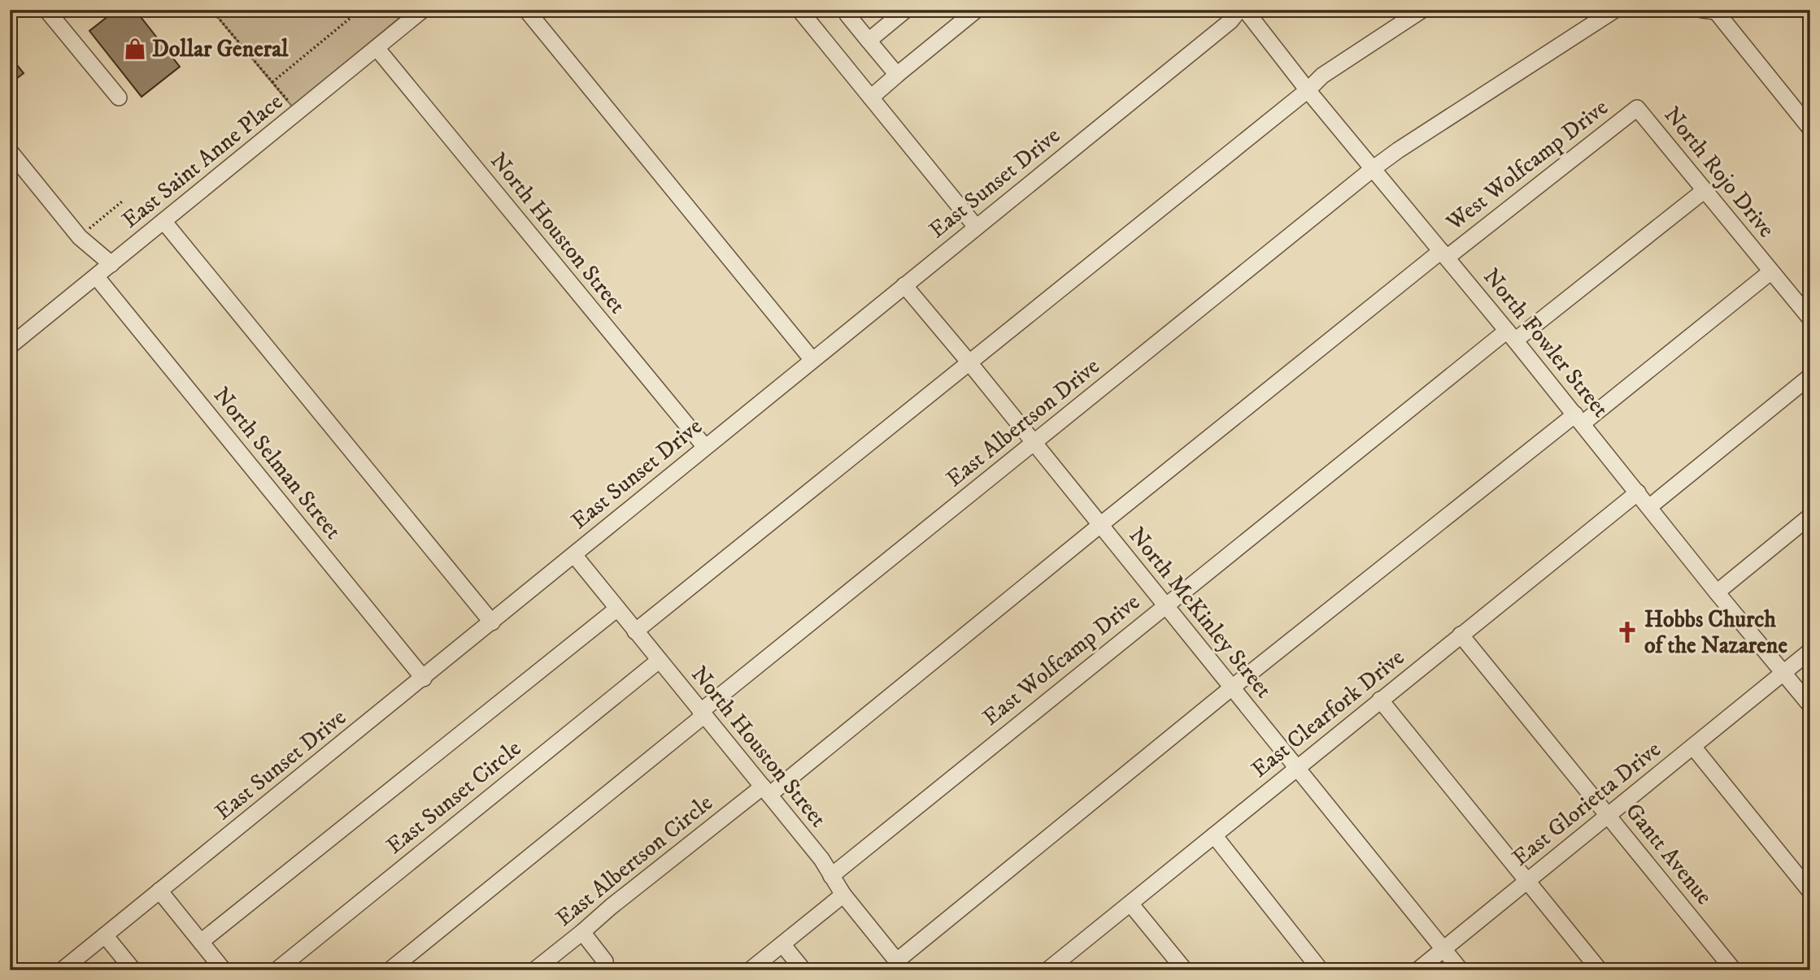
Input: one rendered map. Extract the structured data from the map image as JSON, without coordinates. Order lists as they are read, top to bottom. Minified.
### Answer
{"streets":{"street":["East Saint Anne Place","West Wolfcamp Drive","North Rojo Drive","East Sunset Drive","North Houston Street","North Fowler Street","East Albertson Drive","North Selman Street","North McKinley Street","East Wolfcamp Drive","East Clearfork Drive","East Sunset Circle","East Glorietta Drive","Gantt Avenue","East Albertson Circle"]},"crossings":[["East Saint Anne Place","North Houston Street"],["East Saint Anne Place","North Selman Street"],["West Wolfcamp Drive","North Rojo Drive"],["West Wolfcamp Drive","North Fowler Street"],["West Wolfcamp Drive","North McKinley Street"],["West Wolfcamp Drive","East Albertson Circle"],["North Rojo Drive","East Wolfcamp Drive"],["East Sunset Drive","North Houston Street"],["East Sunset Drive","North Selman Street"],["East Sunset Drive","North McKinley Street"],["North Houston Street","East Albertson Drive"],["North Houston Street","East Wolfcamp Drive"],["North Houston Street","East Sunset Circle"],["North Houston Street","East Albertson Circle"],["North Fowler Street","East Albertson Drive"],["North Fowler Street","East Wolfcamp Drive"],["North Fowler Street","East Clearfork Drive"],["North Fowler Street","East Glorietta Drive"],["East Albertson Drive","North McKinley Street"],["North McKinley Street","East Wolfcamp Drive"],["North McKinley Street","East Clearfork Drive"],["North McKinley Street","East Glorietta Drive"],["North McKinley Street","East Albertson Circle"],["East Clearfork Drive","Gantt Avenue"],["East Glorietta Drive","Gantt Avenue"]],"places":{"shop":["Dollar General"],"church":["Hobbs Church of the Nazarene"]}}
